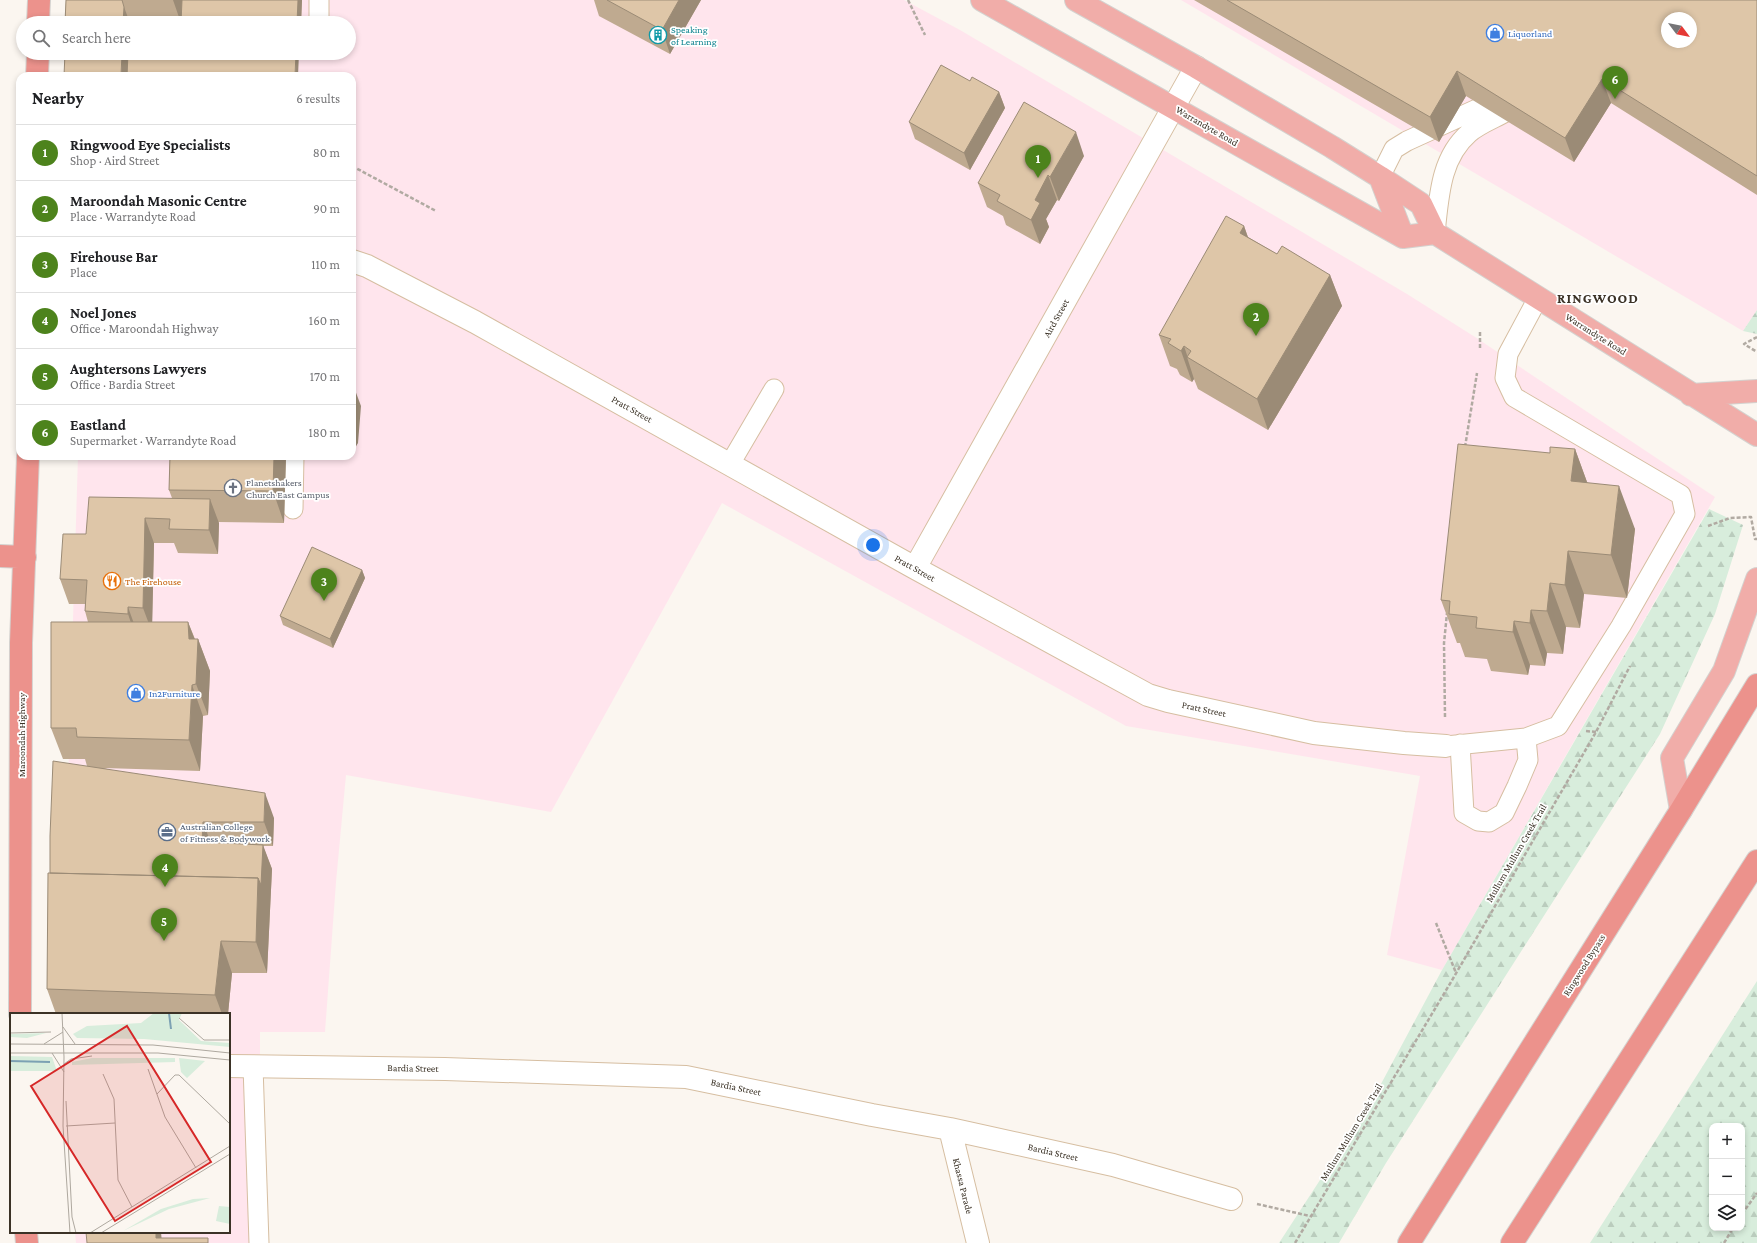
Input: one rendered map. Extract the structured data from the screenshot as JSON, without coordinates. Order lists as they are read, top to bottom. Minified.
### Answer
{"streets":{"highway":["Maroondah Highway","Ringwood Bypass"],"main road":["Warrandyte Road"],"street":["Aird Street","Pratt Street","Bardia Street","Khassa Parade"],"path":["Mullum Mullum Creek Trail"]},"crossings":[["Warrandyte Road","Aird Street"],["Aird Street","Pratt Street"],["Bardia Street","Khassa Parade"]],"districts":["RINGWOOD"],"places":{"shop":["Liquorland","In2Furniture"],"building":["Speaking of Learning"],"church":["Planetshakers Church East Campus"],"restaurant":["The Firehouse"],"office":["Australian College of Fitness & Bodywork"]},"north":"bottom right","page":{"search":"Search here","pins":["6","1","2","3","4","5"],"heading":["Nearby","6 results"],"list":[{"mark":"1","name":"Ringwood Eye Specialists","note":"Shop · Aird Street","value":"80 m"},{"mark":"2","name":"Maroondah Masonic Centre","note":"Place · Warrandyte Road","value":"90 m"},{"mark":"3","name":"Firehouse Bar","note":"Place","value":"110 m"},{"mark":"4","name":"Noel Jones","note":"Office · Maroondah Highway","value":"160 m"},{"mark":"5","name":"Aughtersons Lawyers","note":"Office · Bardia Street","value":"170 m"},{"mark":"6","name":"Eastland","note":"Supermarket · Warrandyte Road","value":"180 m"}],"map_buttons":["+","−"]}}
